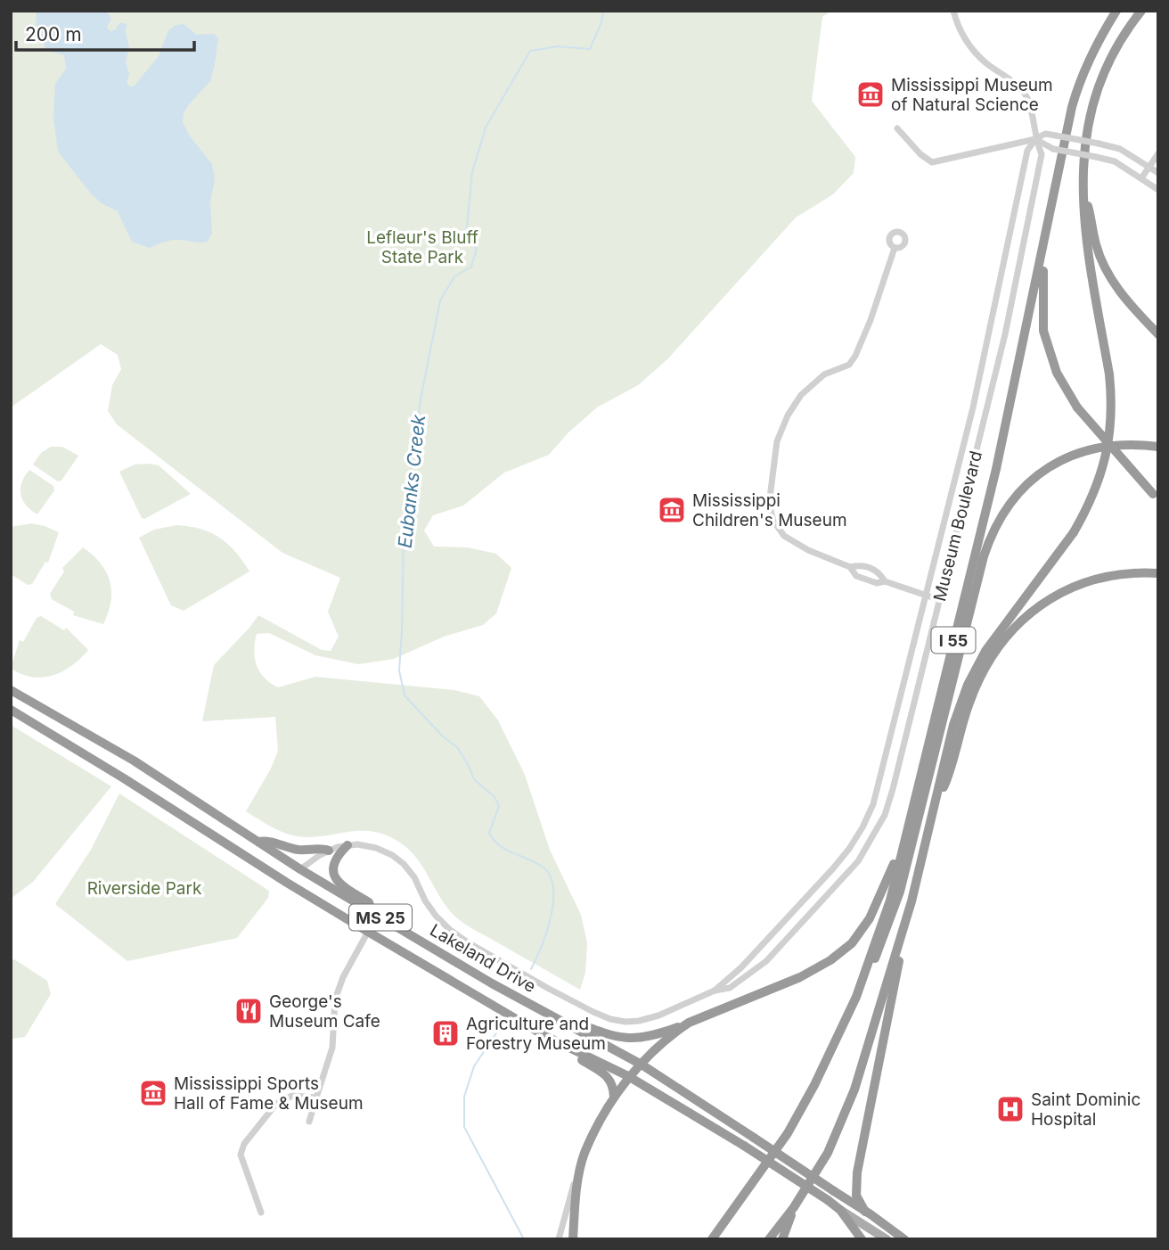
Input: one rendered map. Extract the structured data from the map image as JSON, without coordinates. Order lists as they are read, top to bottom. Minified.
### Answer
{"streets":{"highway":["I 55","MS 25","Lakeland Drive"],"street":["Museum Boulevard"]},"crossings":[["Museum Boulevard","Lakeland Drive"]],"water":["Eubanks Creek"],"parks":["Lefleur's Bluff State Park","Riverside Park"],"places":{"museum":["Mississippi Museum of Natural Science","Mississippi Children's Museum","Mississippi Sports Hall of Fame & Museum"],"restaurant":["George's Museum Cafe"],"building":["Agriculture and Forestry Museum"],"hospital":["Saint Dominic Hospital"]},"scale_bar":"200 m"}
